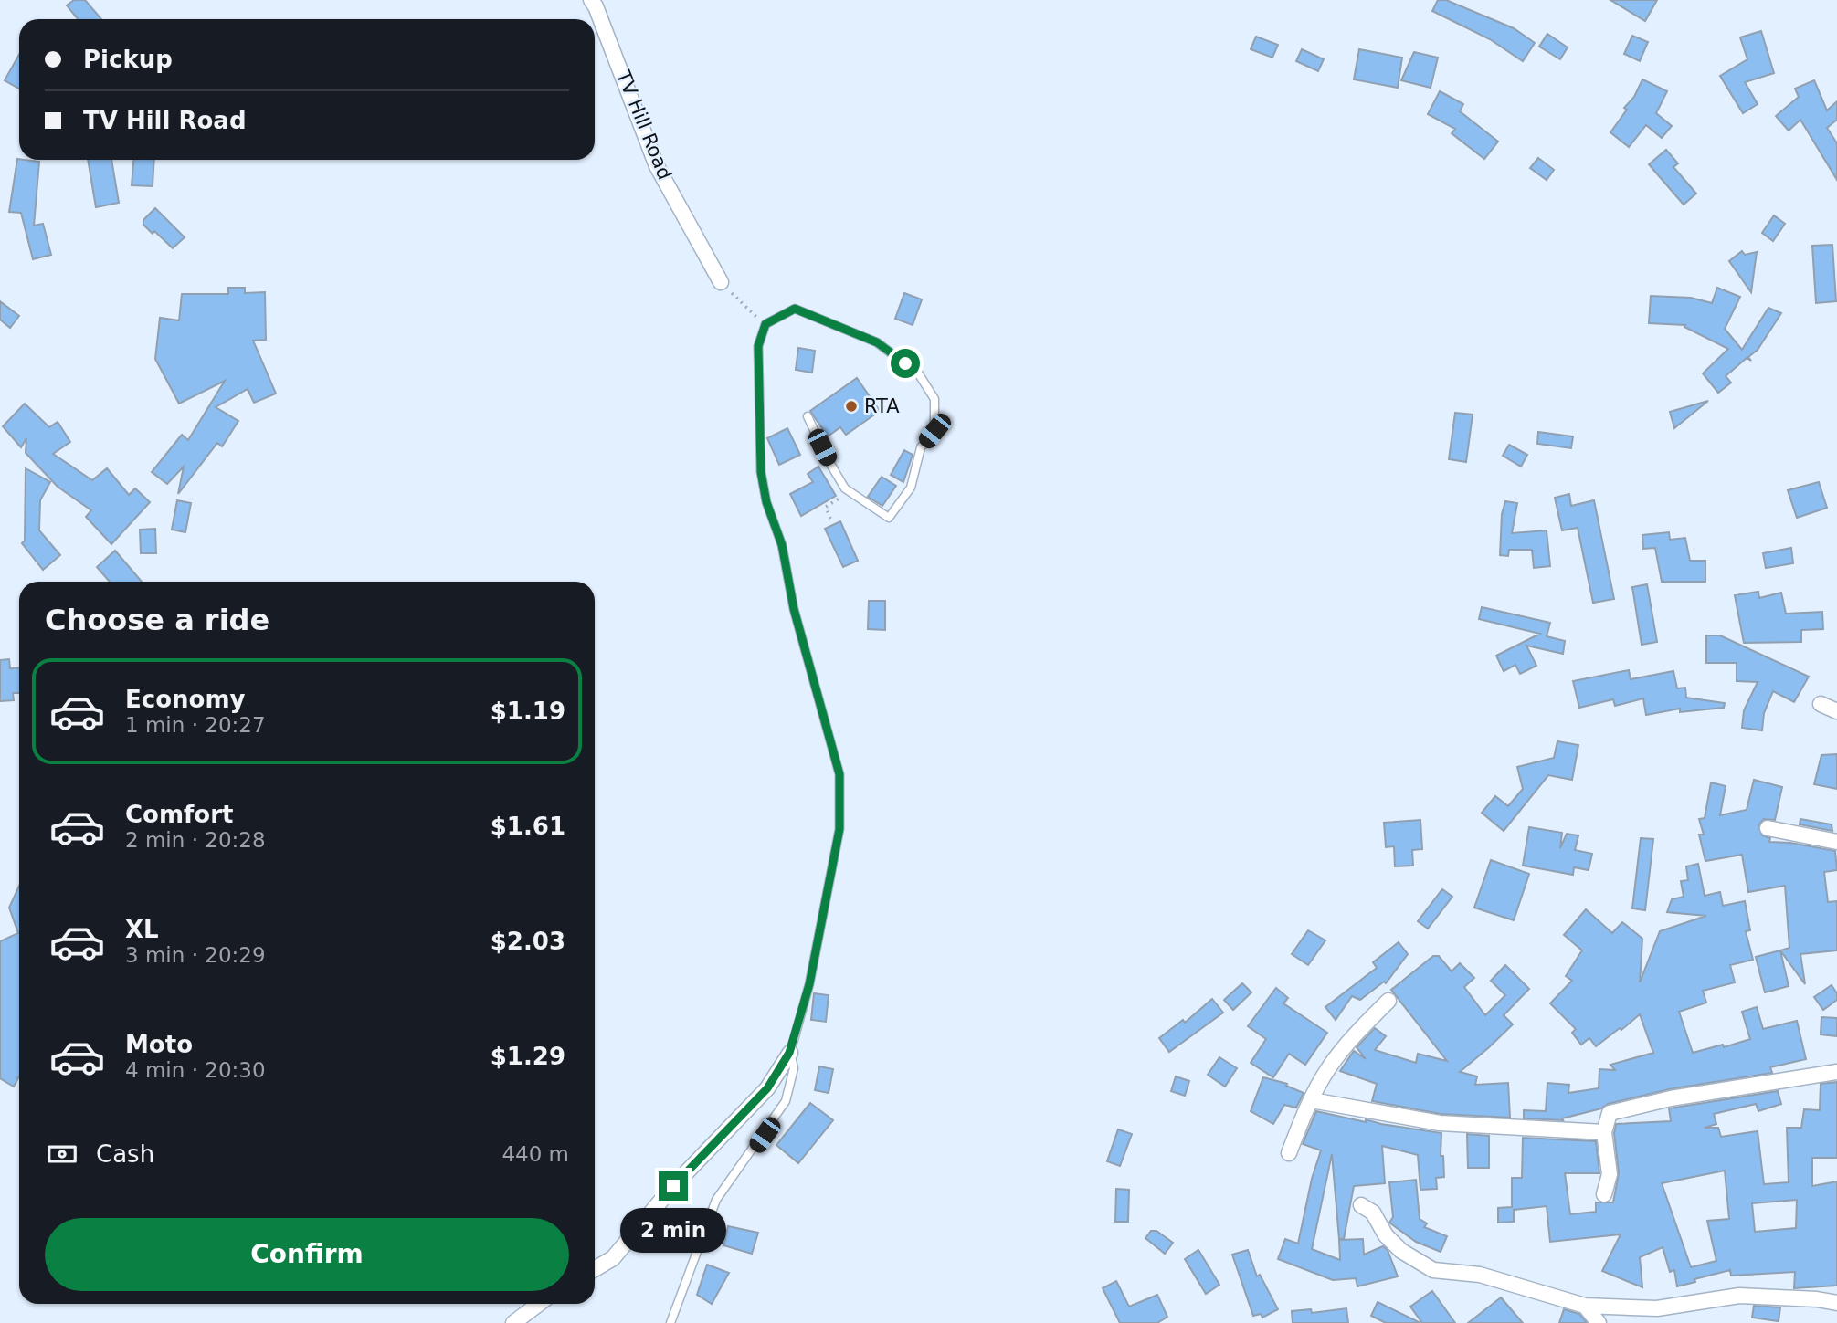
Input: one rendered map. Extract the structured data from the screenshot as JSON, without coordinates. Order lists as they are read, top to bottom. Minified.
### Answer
{"streets":{"street":["TV Hill Road"]},"places":["RTA"],"page":{"banner":["Pickup","TV Hill Road"],"heading":"Choose a ride","list":[{"name":"Economy","note":"1 min · 20:27","value":"$1.19"},{"name":"Comfort","note":"2 min · 20:28","value":"$1.61"},{"name":"XL","note":"3 min · 20:29","value":"$2.03"},{"name":"Moto","note":"4 min · 20:30","value":"$1.29"}],"pay":["Cash","440 m"],"buttons":"Confirm","bubble":"2 min"}}
